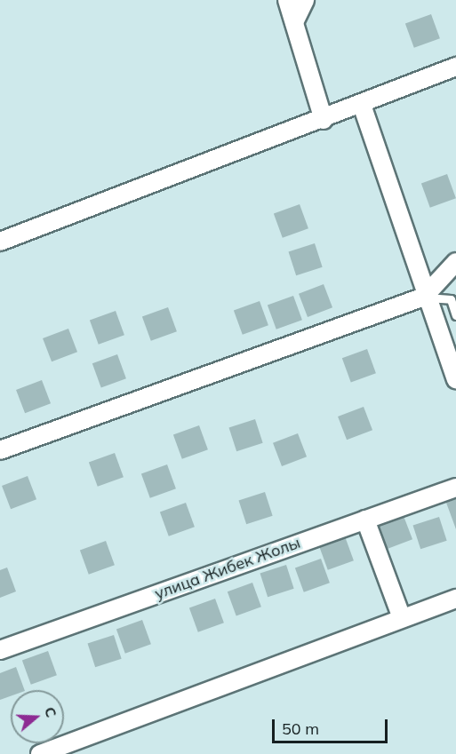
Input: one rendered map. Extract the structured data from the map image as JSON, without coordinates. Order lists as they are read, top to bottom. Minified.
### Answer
{"streets":{"street":["улица Жибек Жолы"]},"scale_bar":"50 m","north":"right"}
